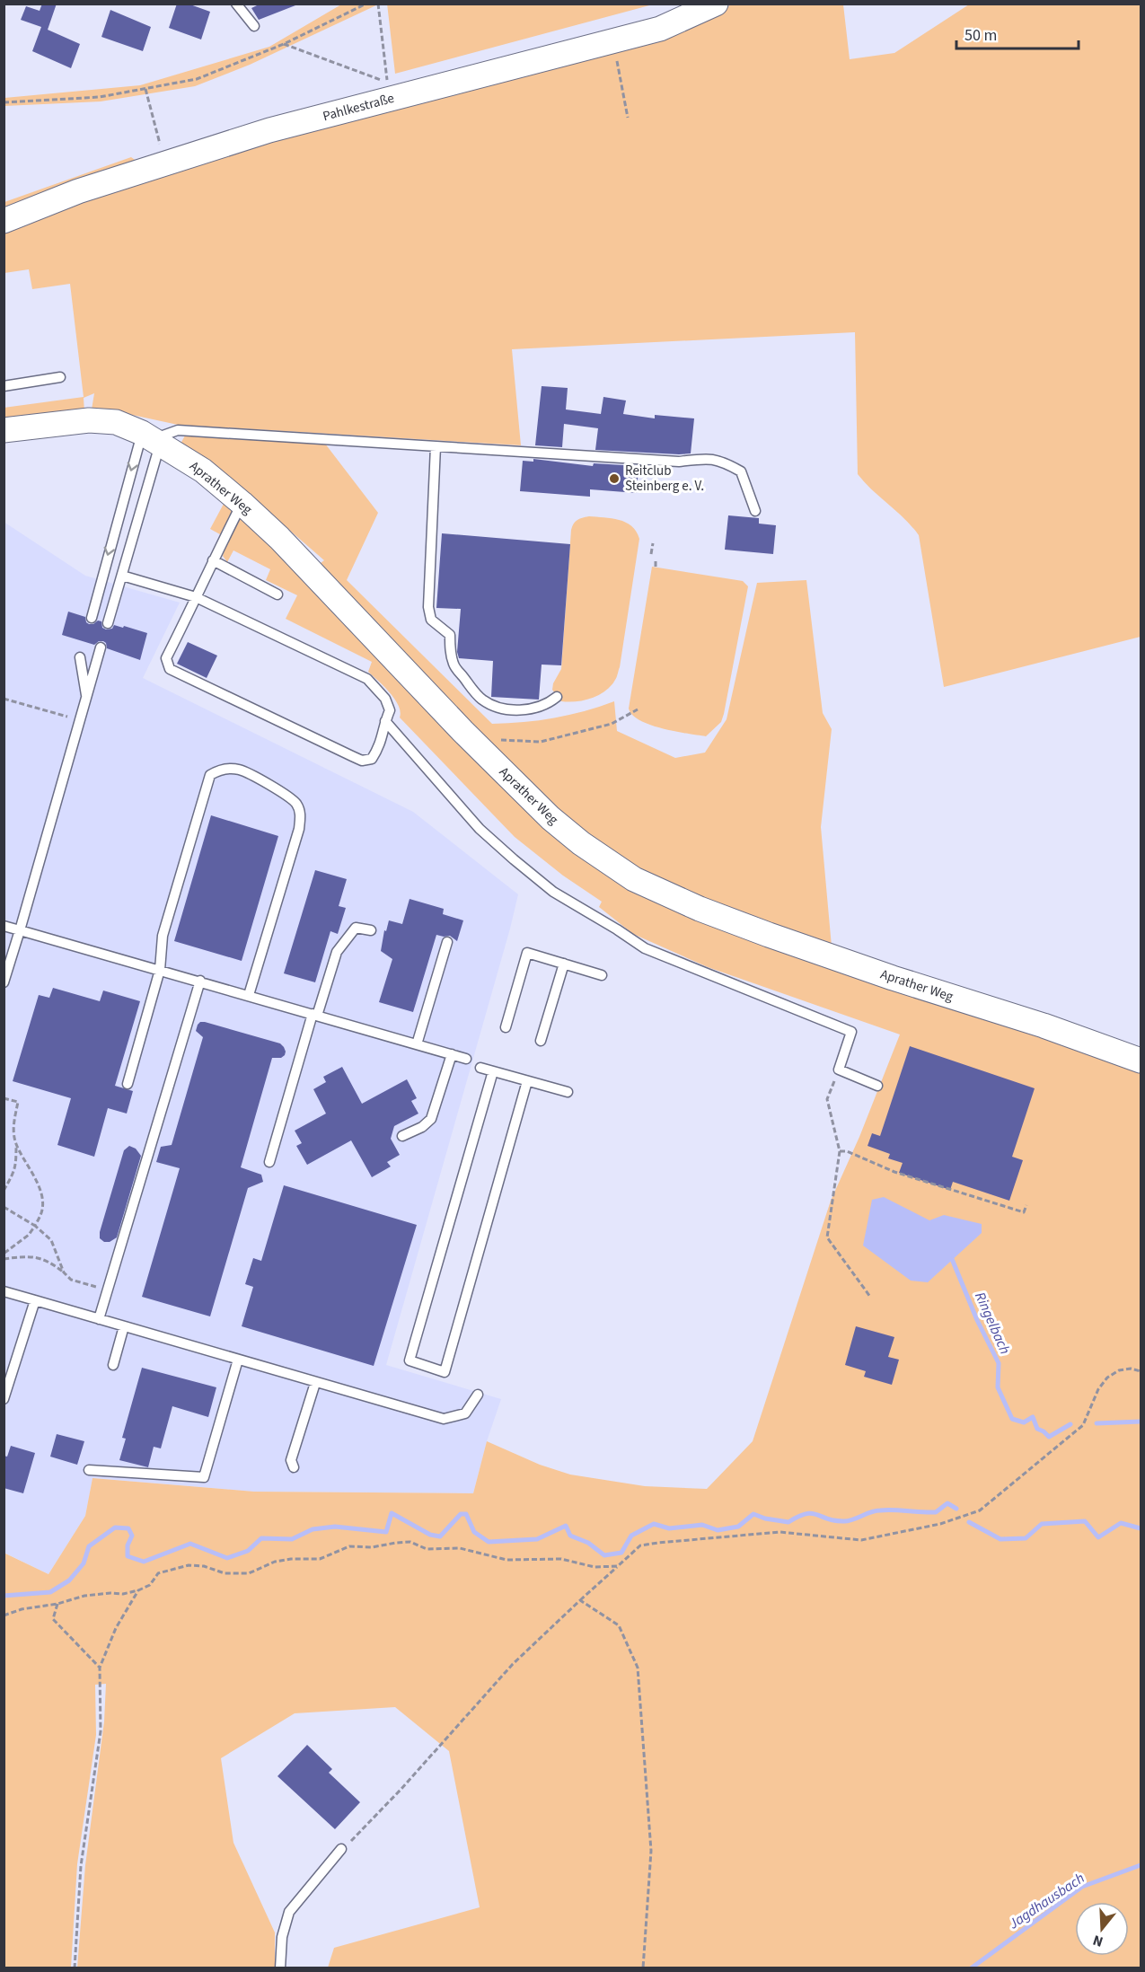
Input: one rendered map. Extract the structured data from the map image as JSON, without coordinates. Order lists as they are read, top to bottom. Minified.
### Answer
{"streets":{"street":["Pahlkestraße","Aprather Weg"]},"water":["Ringelbach","Jagdhausbach"],"places":["Reitclub Steinberg e. V."],"scale_bar":"50 m","north":"bottom"}
